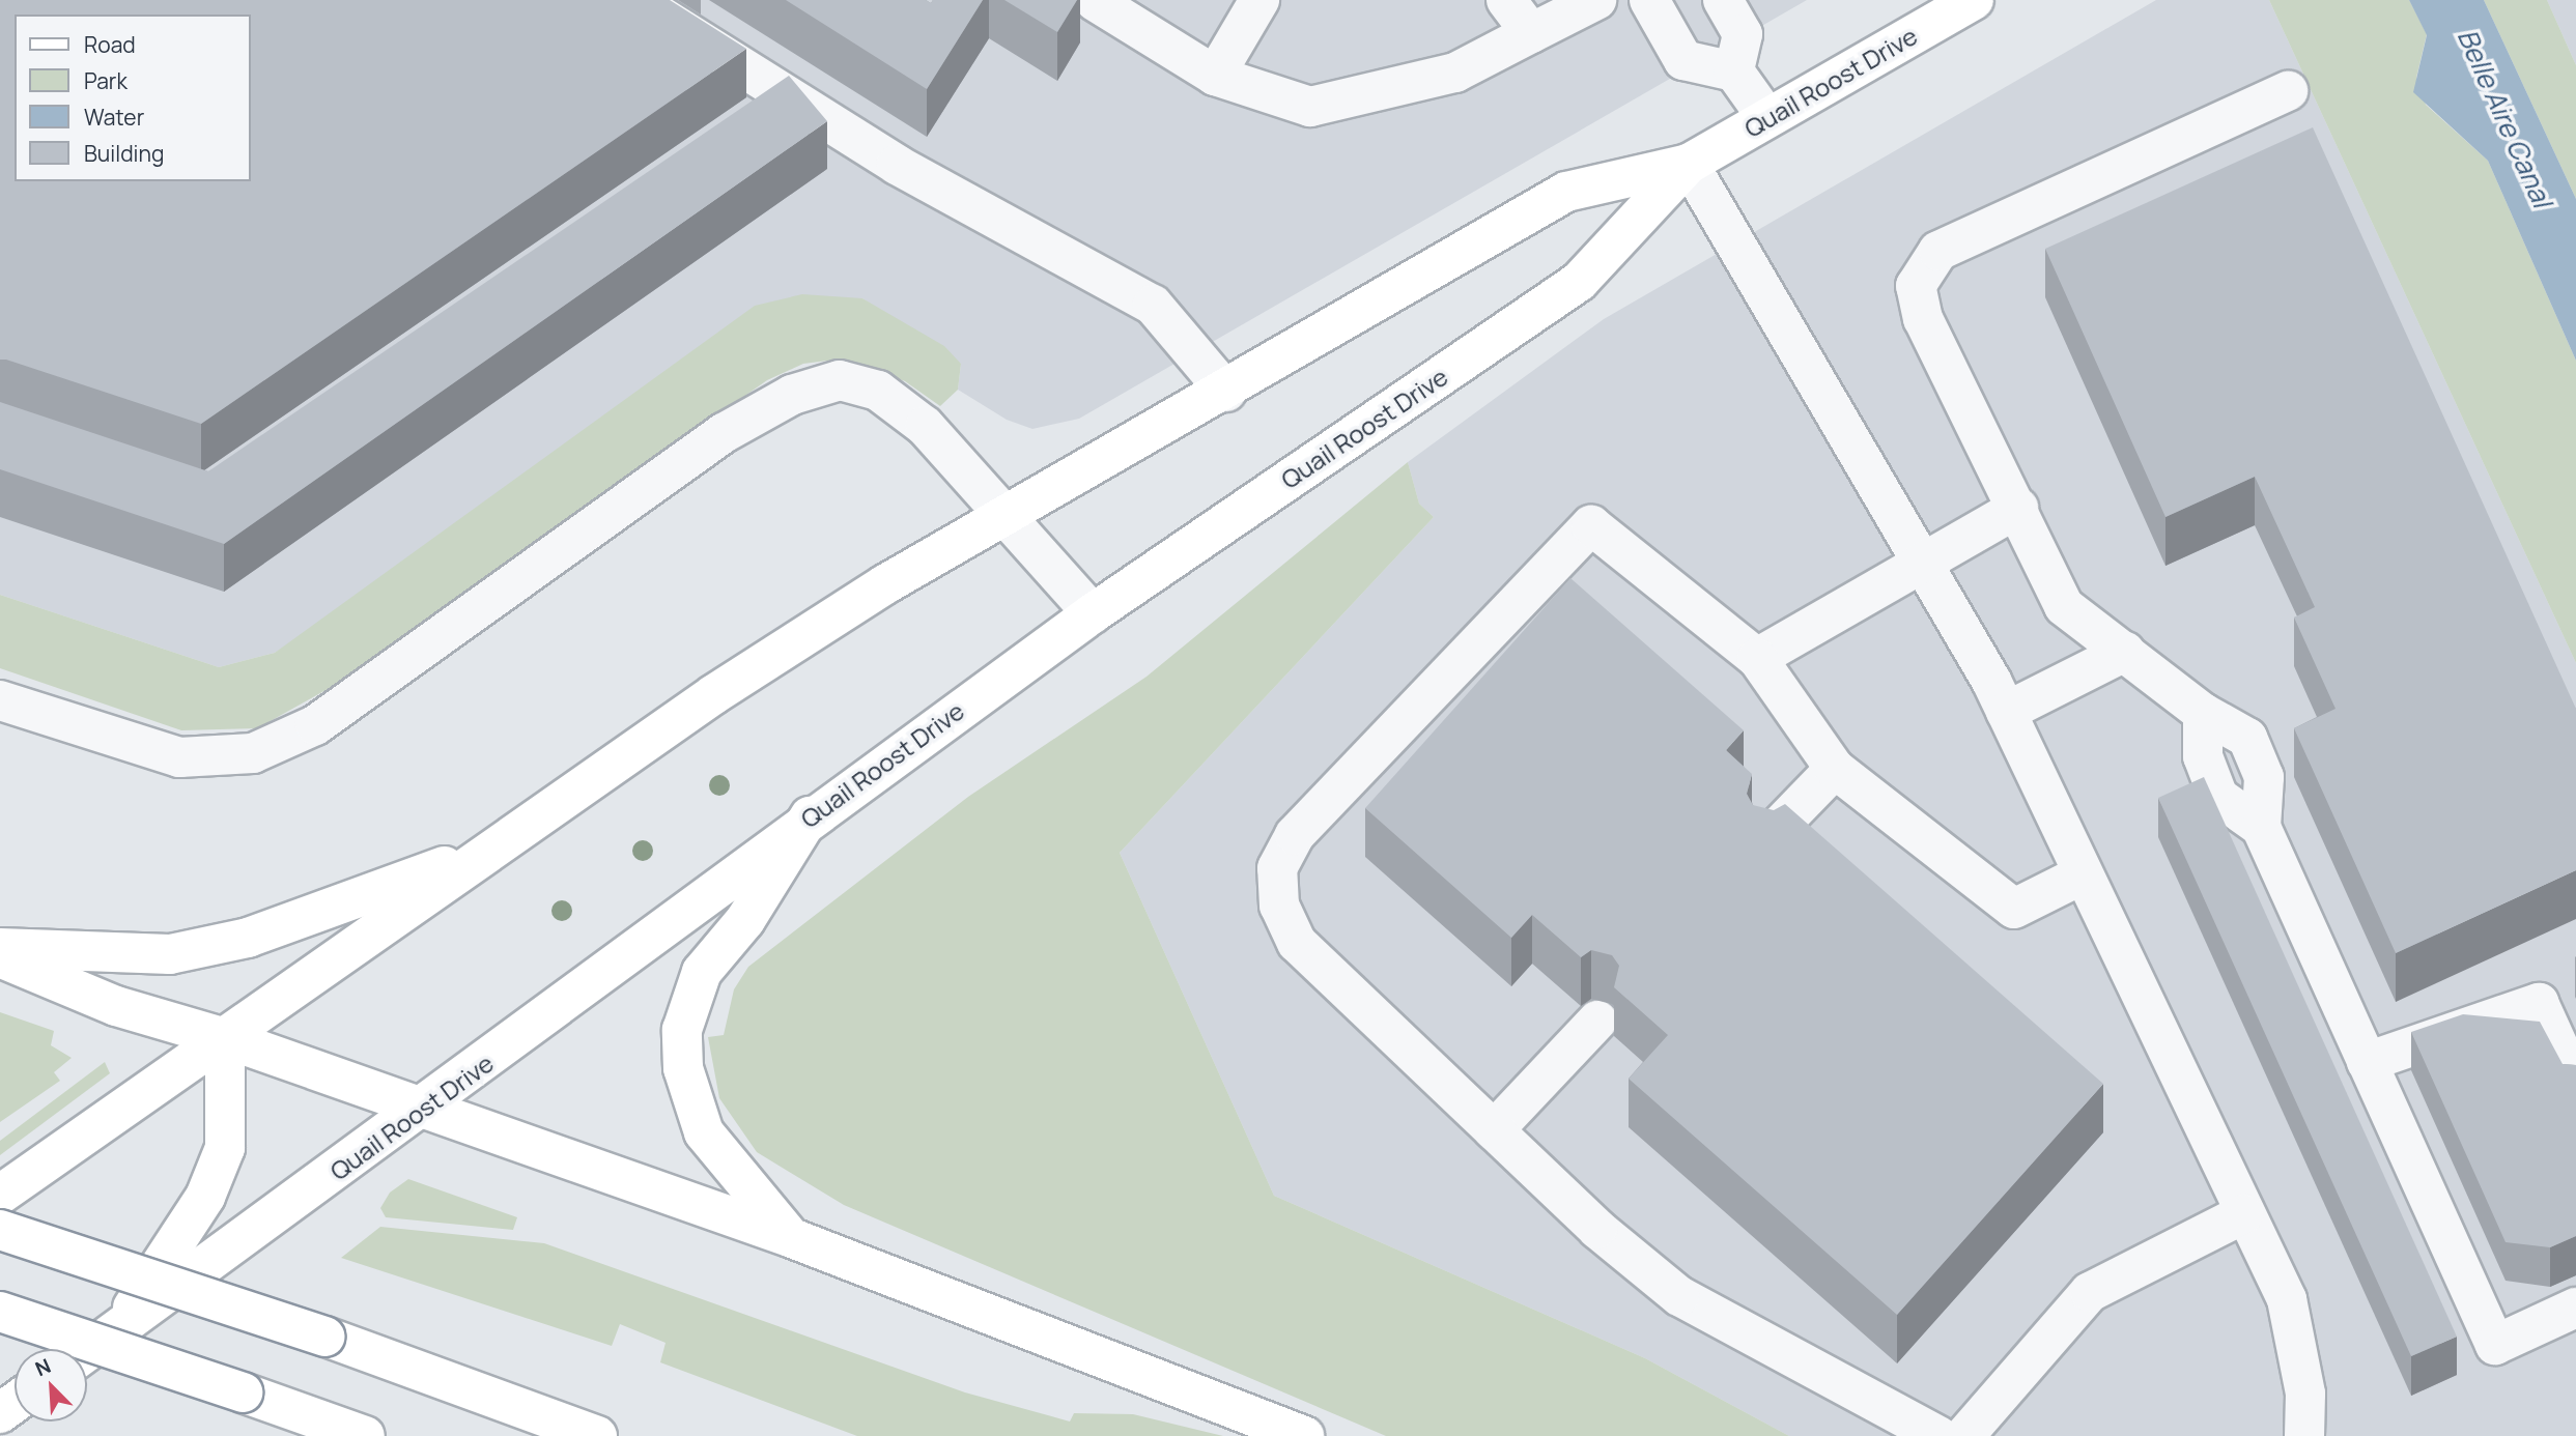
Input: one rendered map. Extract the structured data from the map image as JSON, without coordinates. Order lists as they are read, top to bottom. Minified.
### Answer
{"streets":{"main road":["Quail Roost Drive"]},"water":["Belle Aire Canal"],"legend":["Road","Park","Water","Building"],"north":"top left"}
